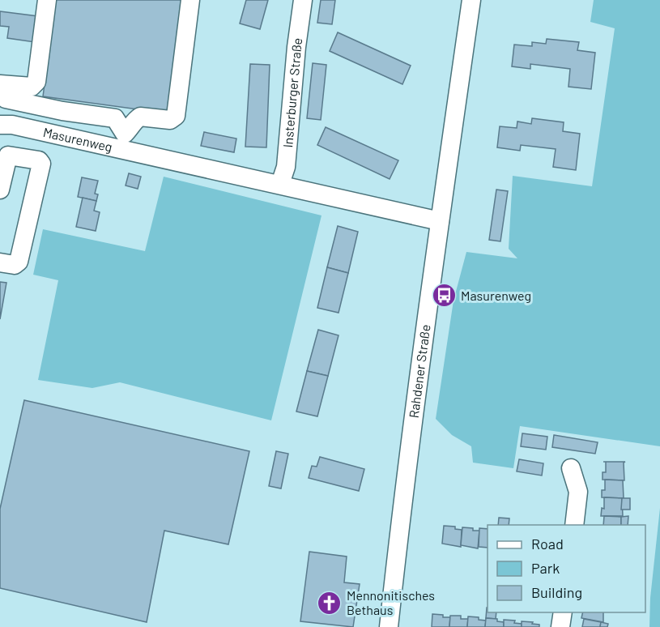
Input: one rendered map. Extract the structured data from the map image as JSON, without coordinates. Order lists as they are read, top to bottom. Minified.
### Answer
{"streets":{"street":["Insterburger Straße","Masurenweg","Rahdener Straße"]},"crossings":[["Insterburger Straße","Masurenweg"],["Masurenweg","Rahdener Straße"]],"places":{"bus stop":["Masurenweg"],"church":["Mennonitisches Bethaus"]},"legend":["Road","Park","Building"]}
